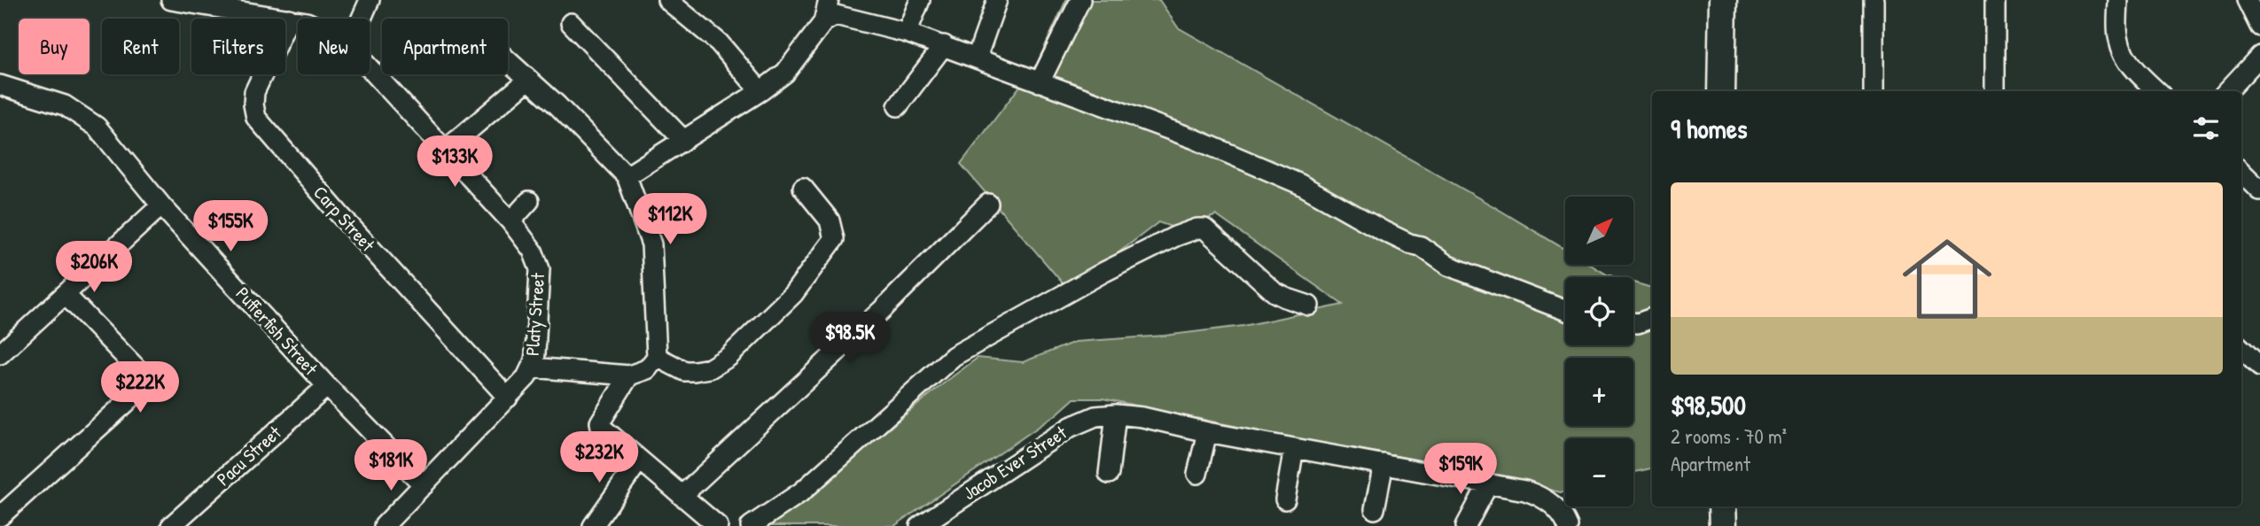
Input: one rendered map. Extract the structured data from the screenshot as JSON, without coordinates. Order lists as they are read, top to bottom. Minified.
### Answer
{"streets":{"street":["Carp Street","Platy Street","Pufferfish Street","Pacu Street","Jacob Ever Street"]},"crossings":[["Carp Street","Platy Street"],["Platy Street","Pufferfish Street"],["Pufferfish Street","Pacu Street"]],"north":"top right","page":{"chip":["Buy","Rent","Filters","New","Apartment"],"heading":"9 homes","price":["$133K","$112K","$155K","$206K","$98.5K","$222K","$232K","$181K","$159K"],"list":[{"name":"$98,500","note":"2 rooms · 70 m² · Apartment"}],"map_buttons":["+","−"]}}
